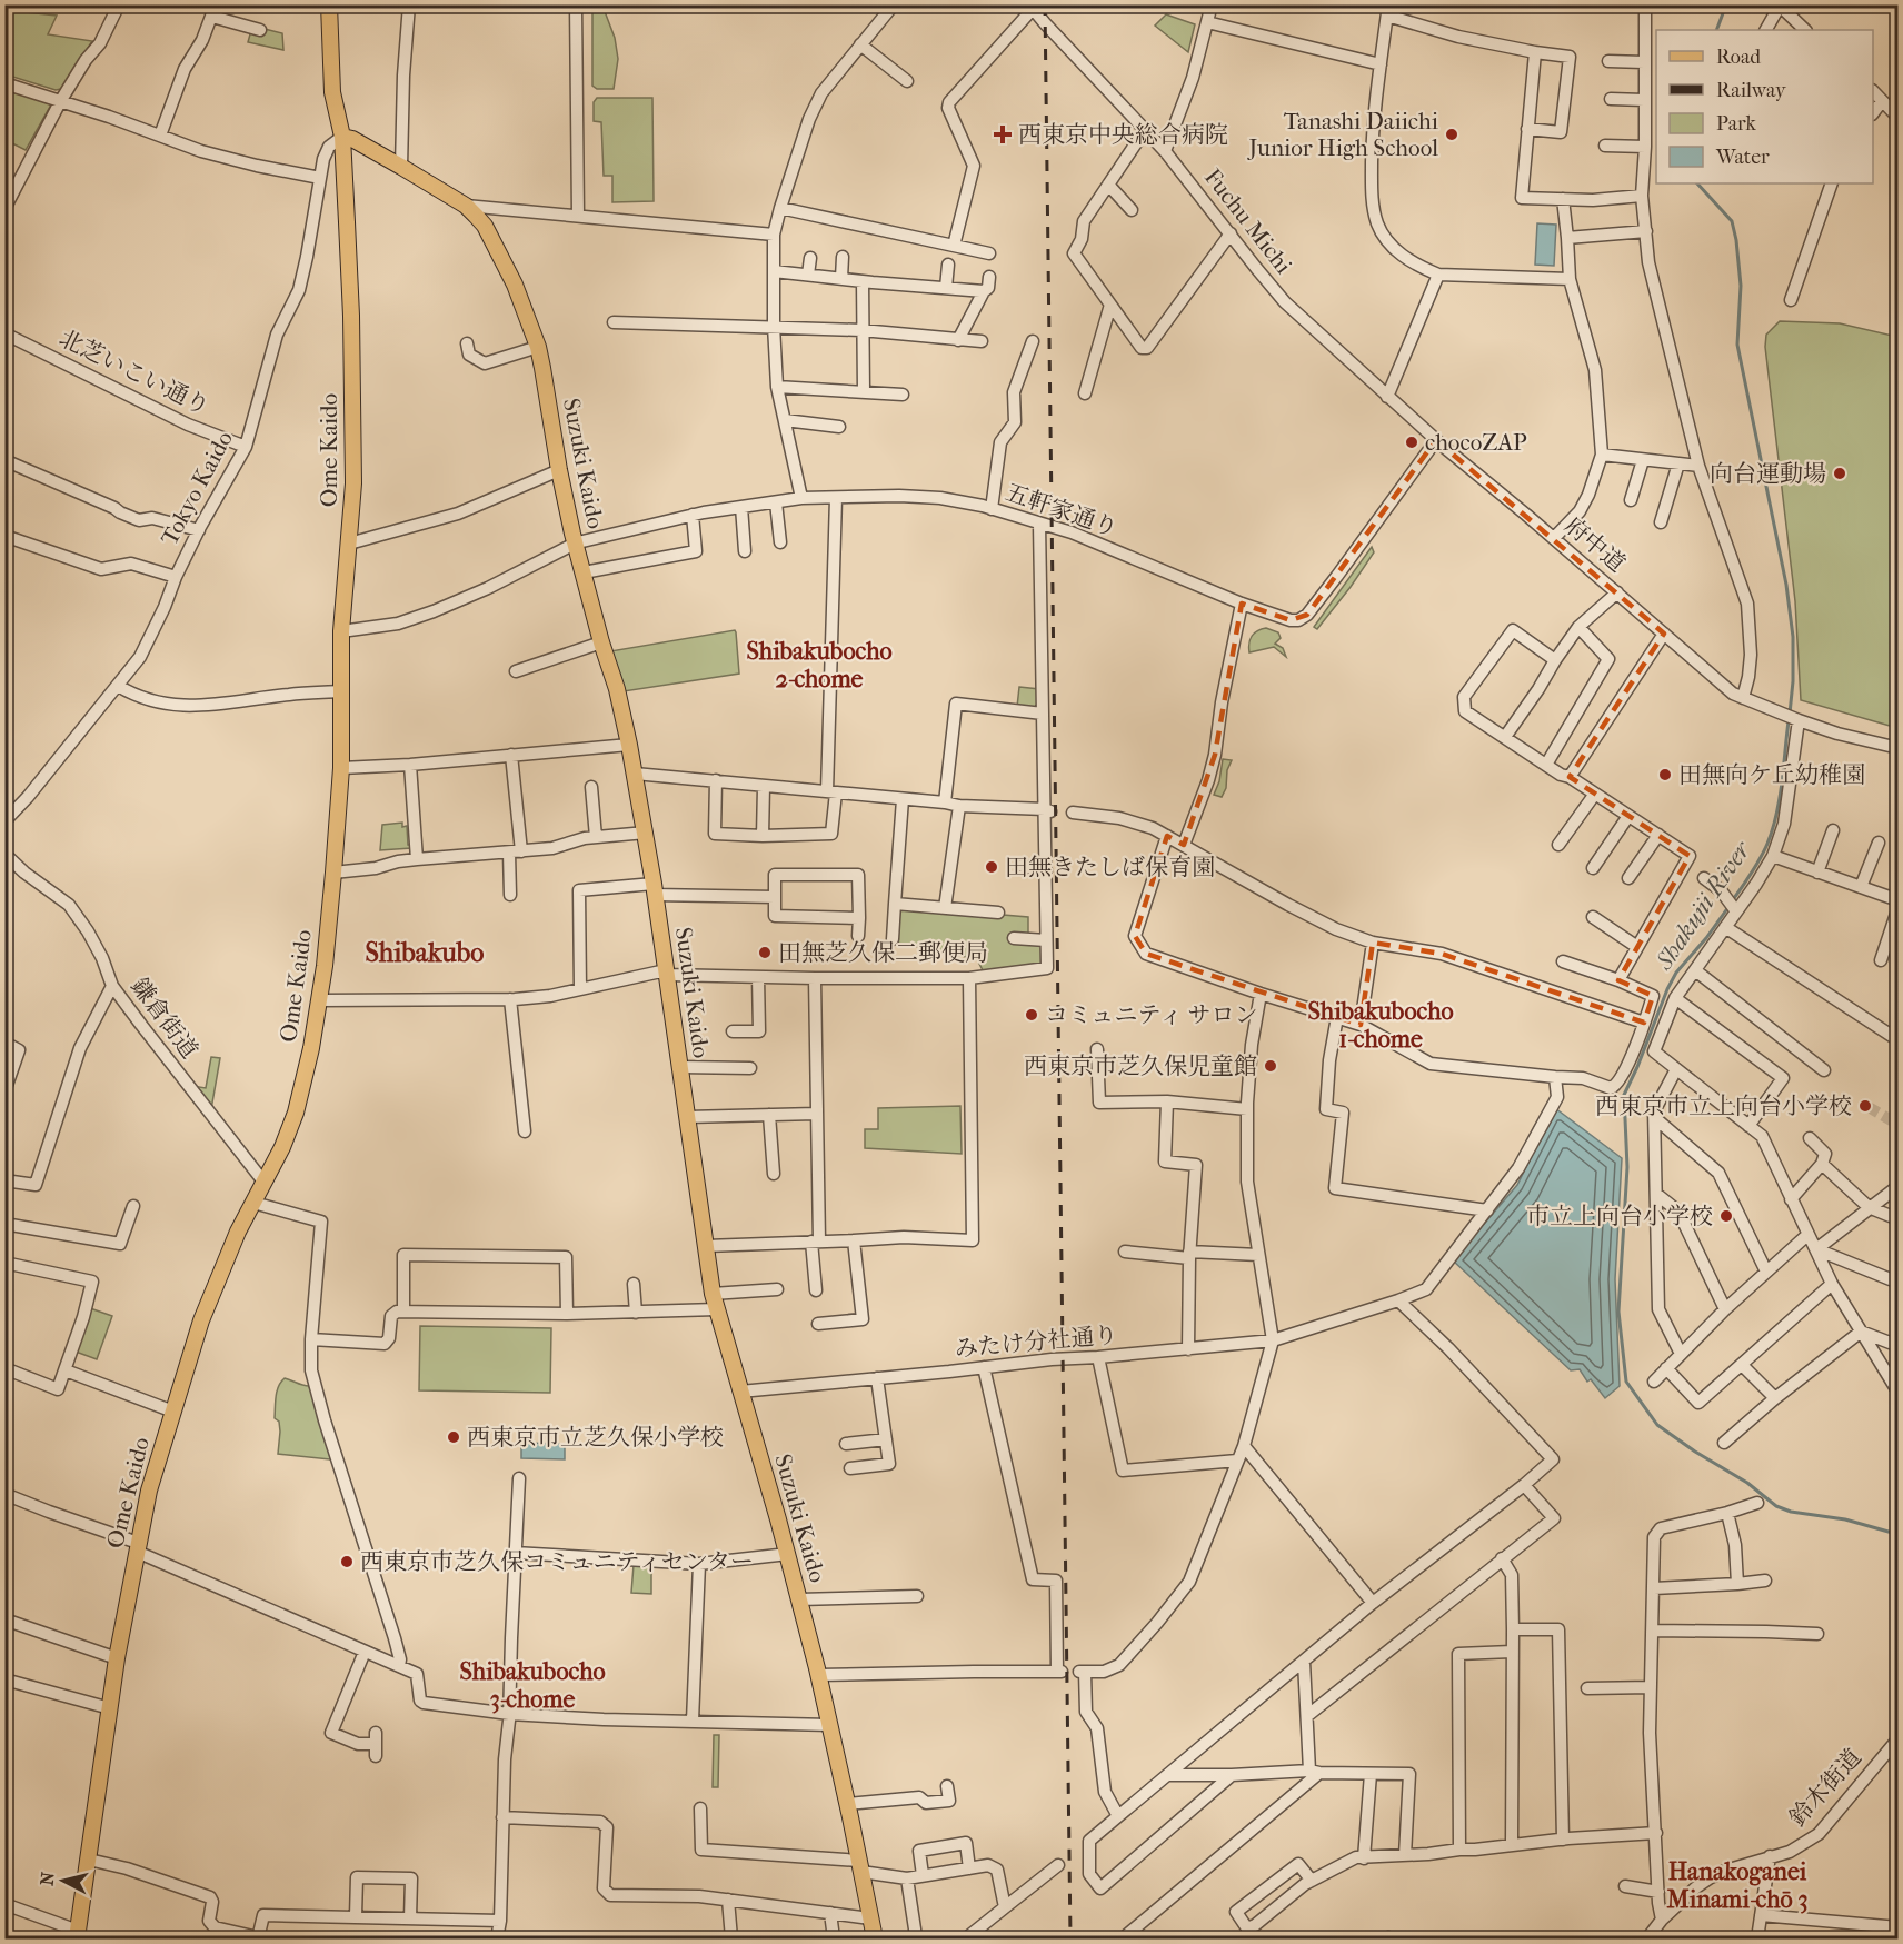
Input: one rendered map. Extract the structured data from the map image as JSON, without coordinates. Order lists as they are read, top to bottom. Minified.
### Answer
{"streets":{"main road":["Ome Kaido","Suzuki Kaido"],"street":["Fuchu Michi","北芝いこい通り","Tokyo Kaido","五軒家通り","府中道","鎌倉街道","みたけ分社通り","鈴木街道"]},"crossings":[["Fuchu Michi","府中道"],["北芝いこい通り","Tokyo Kaido"],["Ome Kaido","Suzuki Kaido"],["Ome Kaido","Tokyo Kaido"],["Ome Kaido","五軒家通り"],["Ome Kaido","鎌倉街道"],["Suzuki Kaido","Tokyo Kaido"],["Suzuki Kaido","五軒家通り"],["Suzuki Kaido","みたけ分社通り"],["五軒家通り","府中道"]],"districts":["Shibakubocho 2-chome","Shibakubo","Shibakubocho 1-chome","Shibakubocho 3-chome","Hanakoganei Minami-chō 3"],"water":["Shakujii River"],"places":{"health":["西東京中央総合病院"],"other":["Tanashi Daiichi Junior High School","chocoZAP","向台運動場","田無向ケ丘幼稚園","田無きたしば保育園","田無芝久保二郵便局","コミュニティ サロン","西東京市芝久保児童館","西東京市立上向台小学校","市立上向台小学校","西東京市立芝久保小学校","西東京市芝久保コミュニティセンター"]},"legend":["Road","Railway","Park","Water"],"north":"left"}
